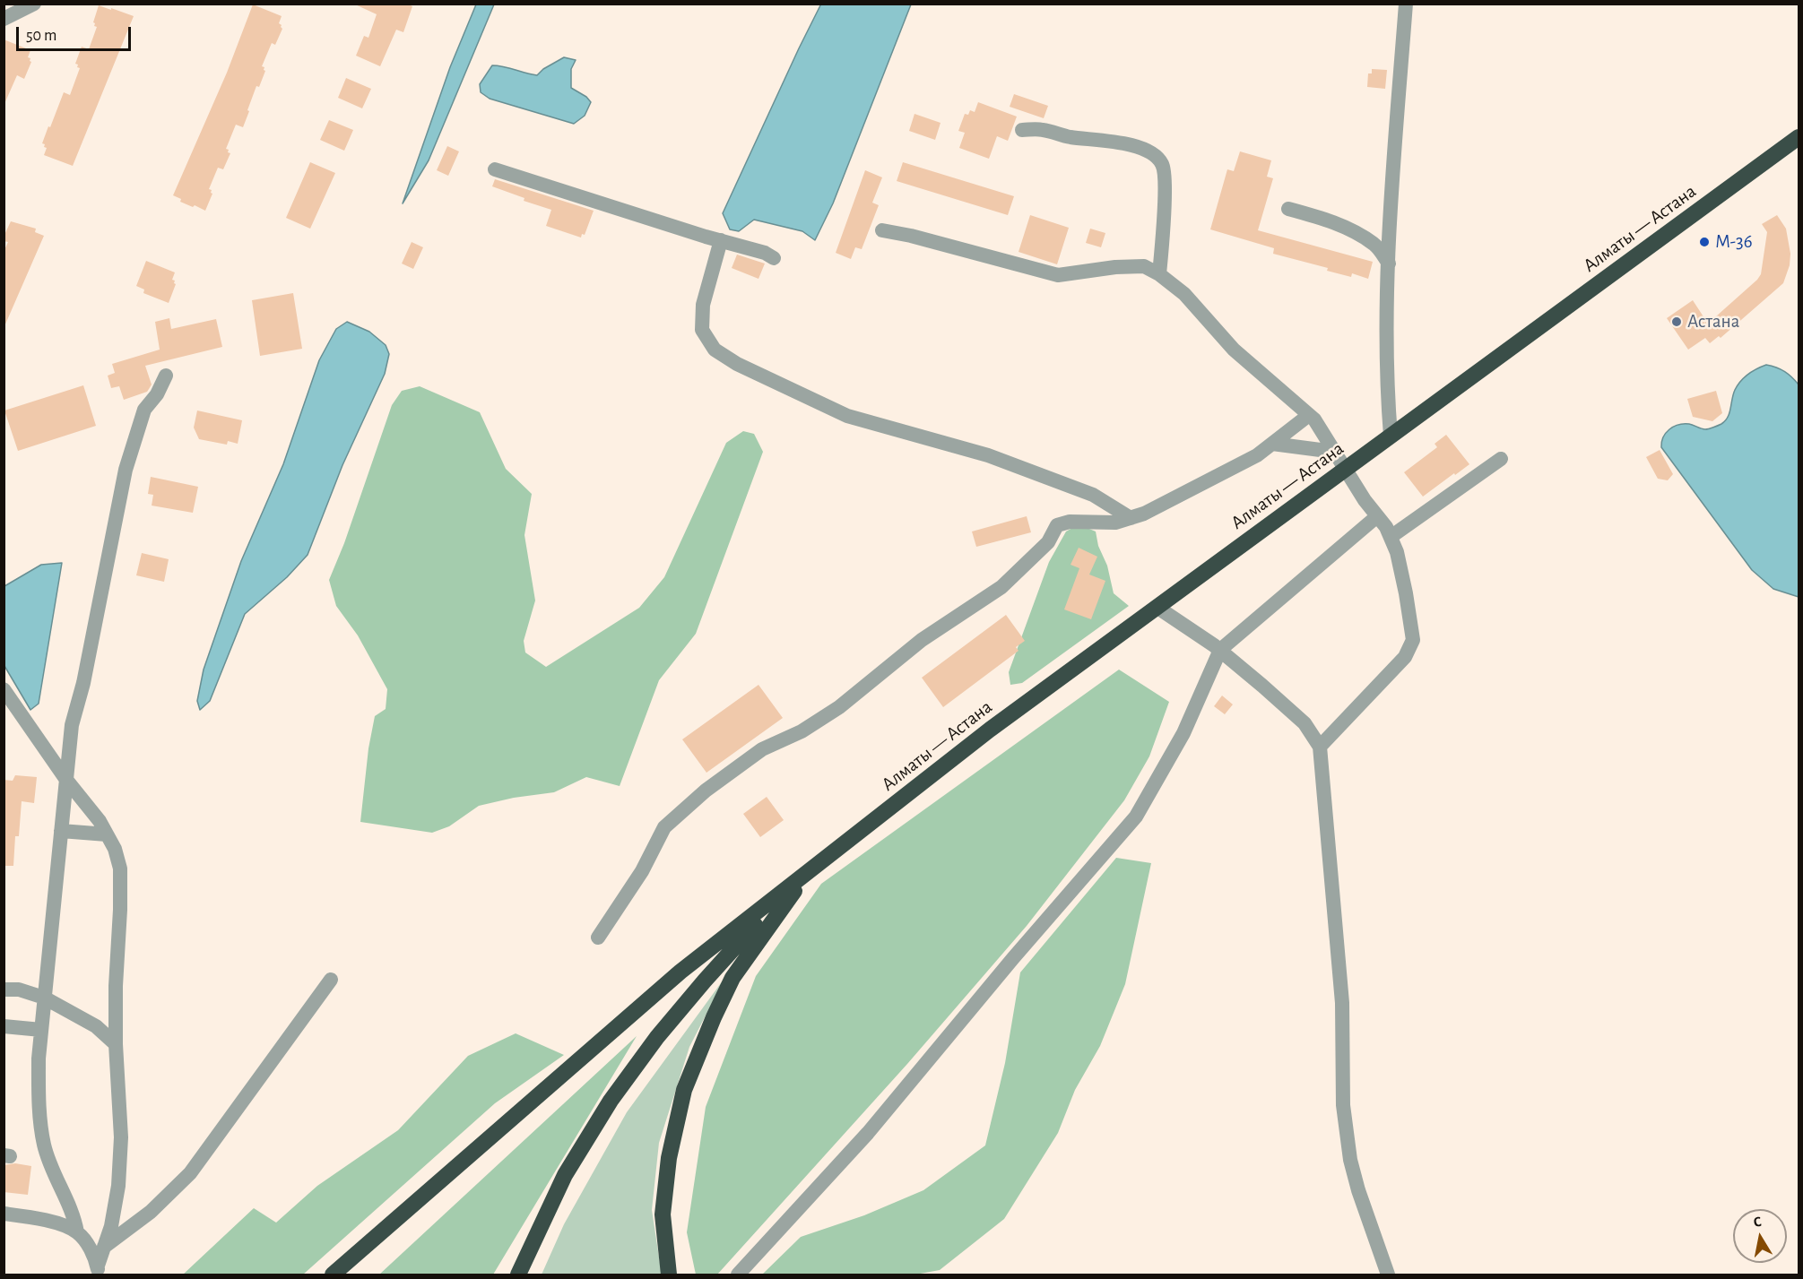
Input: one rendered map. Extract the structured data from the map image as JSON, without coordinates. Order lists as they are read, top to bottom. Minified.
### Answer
{"streets":{"highway":["Алматы — Астана"]},"places":["М-36","Астана"],"scale_bar":"50 m","north":"top"}
